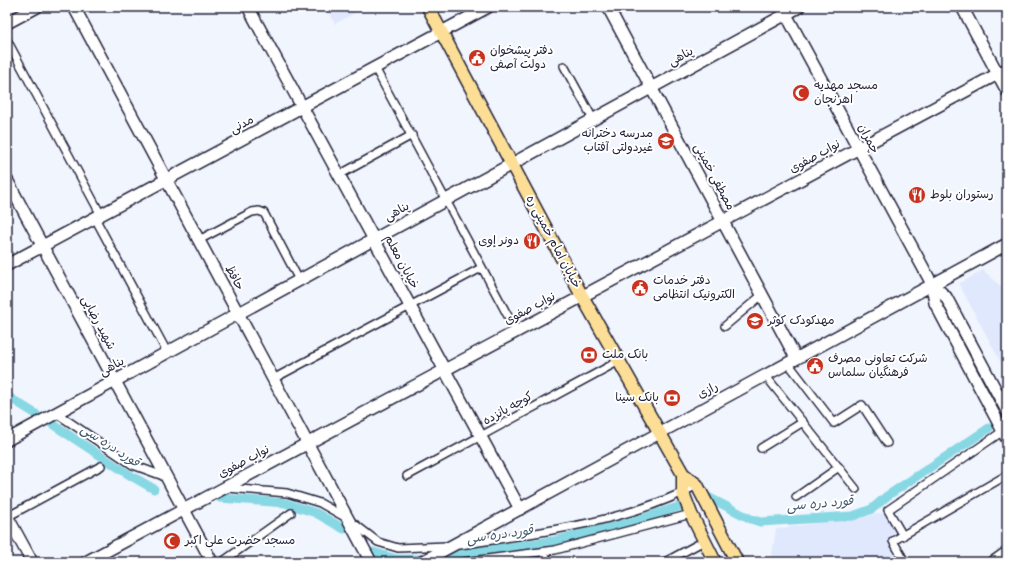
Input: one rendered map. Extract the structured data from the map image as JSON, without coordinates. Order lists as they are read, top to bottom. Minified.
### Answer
{"streets":{"main road":["خیابان امام خمینی ره"],"street":["پناهی","مدنی","چمران","نواب صفوی","مصطفی خمینی","خیابان معلم","حافظ","شهید رضایی","رازی","کوچه پانزده"]},"crossings":[["پناهی","چمران"],["پناهی","مصطفی خمینی"],["پناهی","خیابان امام خمینی ره"],["پناهی","خیابان معلم"],["پناهی","حافظ"],["پناهی","شهید رضایی"],["مدنی","خیابان امام خمینی ره"],["مدنی","خیابان معلم"],["مدنی","حافظ"],["مدنی","شهید رضایی"],["چمران","نواب صفوی"],["چمران","رازی"],["نواب صفوی","مصطفی خمینی"],["نواب صفوی","خیابان امام خمینی ره"],["نواب صفوی","خیابان معلم"],["نواب صفوی","حافظ"],["نواب صفوی","شهید رضایی"],["مصطفی خمینی","رازی"],["خیابان امام خمینی ره","رازی"],["خیابان امام خمینی ره","کوچه پانزده"],["خیابان معلم","رازی"],["خیابان معلم","کوچه پانزده"]],"water":["قورد دره سی"],"places":{"public building":["دفتر پیشخوان دولت آصفی","دفتر خدمات الکترونیک انتظامی","شرکت تعاونی مصرف فرهنگیان سلماس"],"mosque":["مسجد مهدیه اهرنجان","مسجد حضرت علی اکبر"],"school or university":["مدرسه دخترانه غیردولتی آفتاب","مهدکودک کوثر"],"restaurant":["رستوران بلوط","دونر إوی"],"bank":["بانک ملت","بانک سینا"]}}
